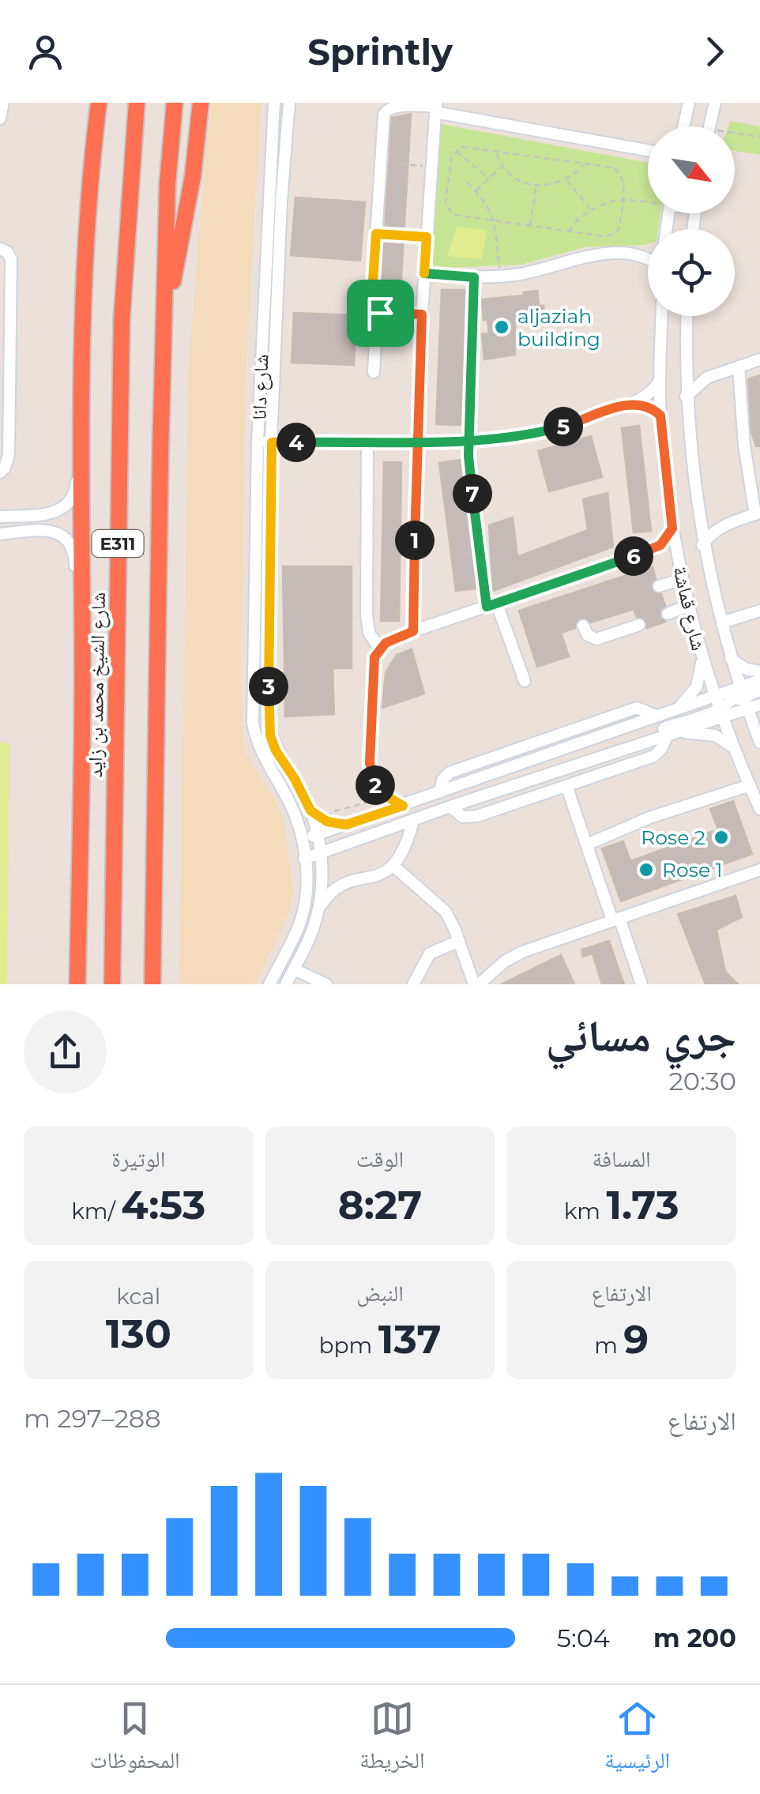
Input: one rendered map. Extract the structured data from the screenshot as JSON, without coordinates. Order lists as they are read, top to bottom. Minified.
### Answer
{"streets":{"highway":["E311","شارع الشيخ محمد بن زايد"],"street":["شارع دانا","شارع قماشة"]},"places":["aljaziah building","Rose 2","Rose 1"],"north":"bottom right","page":{"header":"Sprintly","pins":["5","4","7","1","6","3","2"],"heading":["جري مسائي","20:30"],"stats":[["المسافة","1.73 km"],["الوقت","8:27"],["الوتيرة","4:53 /km"],["الارتفاع","9 m"],["النبض","137 bpm"],["kcal","130"]],"chart":["الارتفاع","288–297 m"],"list":[{"name":"200 m","note":"5:04"}],"tabs":["الرئيسية","الخريطة","المحفوظات"]}}
